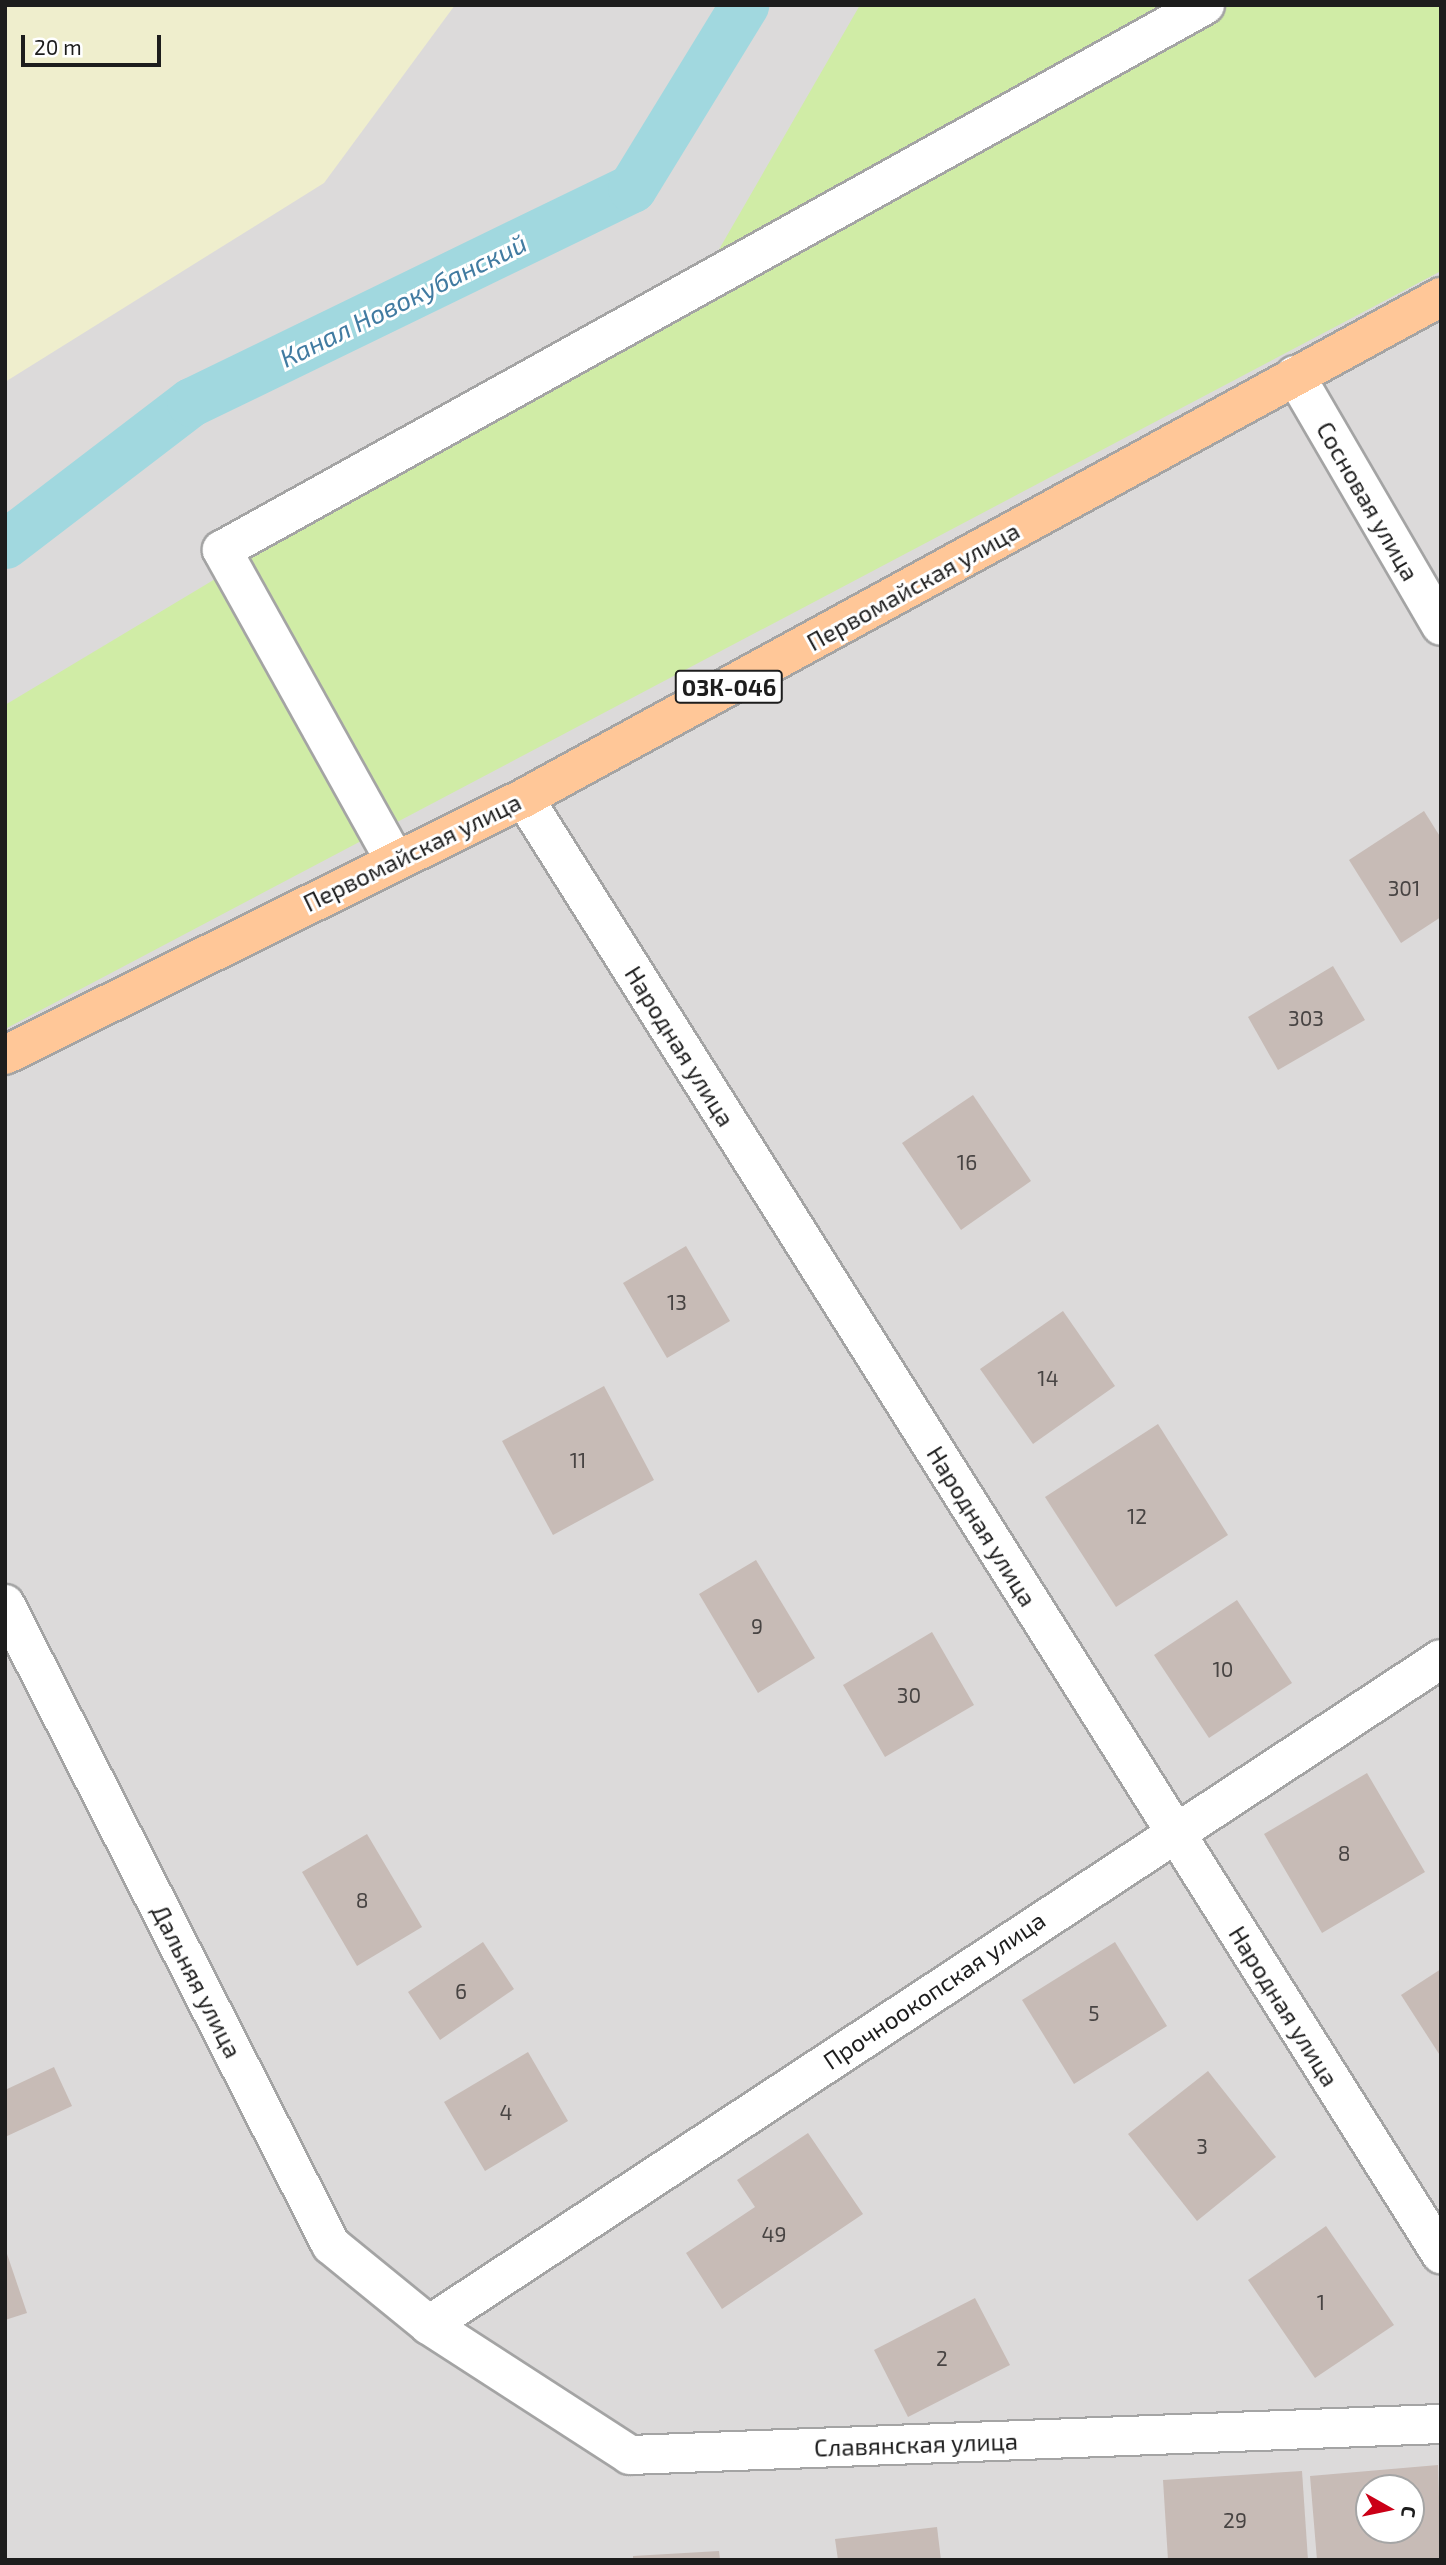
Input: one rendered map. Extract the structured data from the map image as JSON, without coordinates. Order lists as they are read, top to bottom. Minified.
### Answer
{"streets":{"main road":["Первомайская улица","03К-046"],"street":["Сосновая улица","Народная улица","Дальняя улица","Прочноокопская улица","Славянская улица"]},"crossings":[["Сосновая улица","Первомайская улица"],["Первомайская улица","Народная улица"],["Народная улица","Прочноокопская улица"],["Дальняя улица","Прочноокопская улица"],["Дальняя улица","Славянская улица"],["Прочноокопская улица","Славянская улица"]],"water":["Канал Новокубанский"],"house_numbers":["301","303","16","13","14","11","12","9","10","30","8","8","6","5","4","3","49","1","2","29"],"scale_bar":"20 m","north":"right"}
